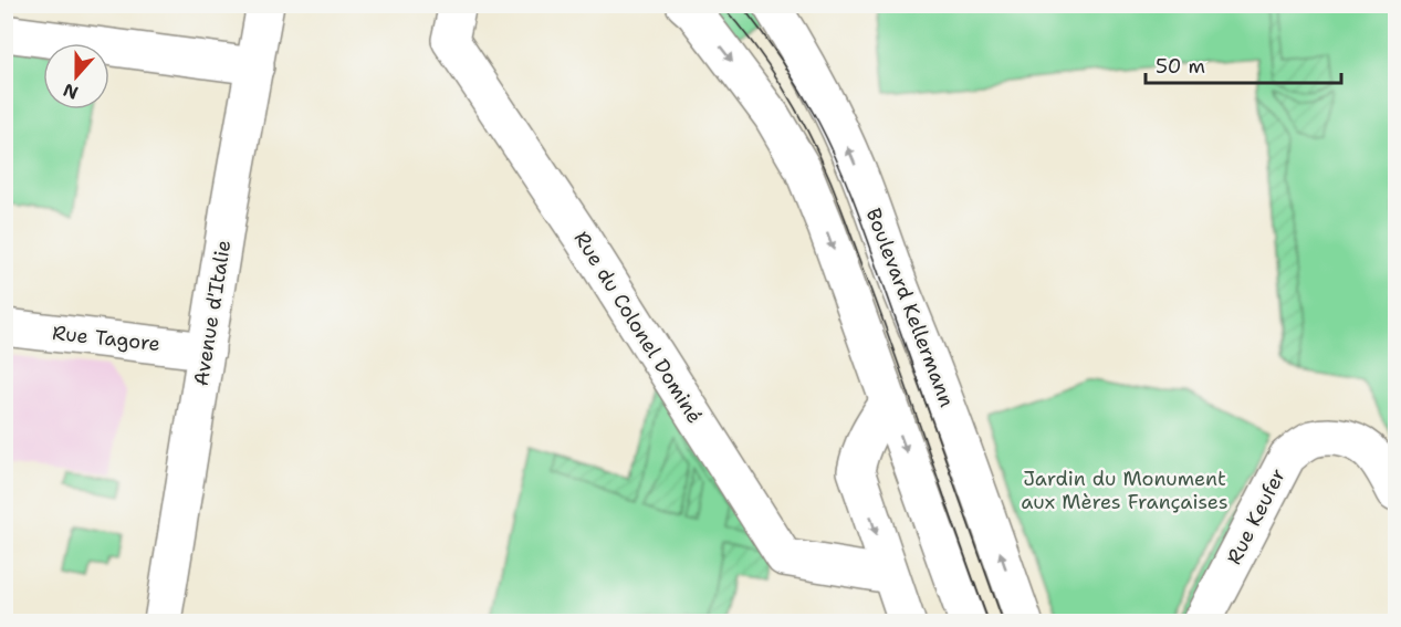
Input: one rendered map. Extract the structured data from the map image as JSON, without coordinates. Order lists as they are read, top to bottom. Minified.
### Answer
{"streets":{"main road":["Boulevard Kellermann","Avenue d'Italie","Rue du Colonel Dominé","Rue Tagore","Rue Keufer"]},"crossings":[["Avenue d'Italie","Rue Tagore"]],"parks":["Jardin du Monument aux Mères Françaises"],"scale_bar":"50 m","north":"bottom"}
